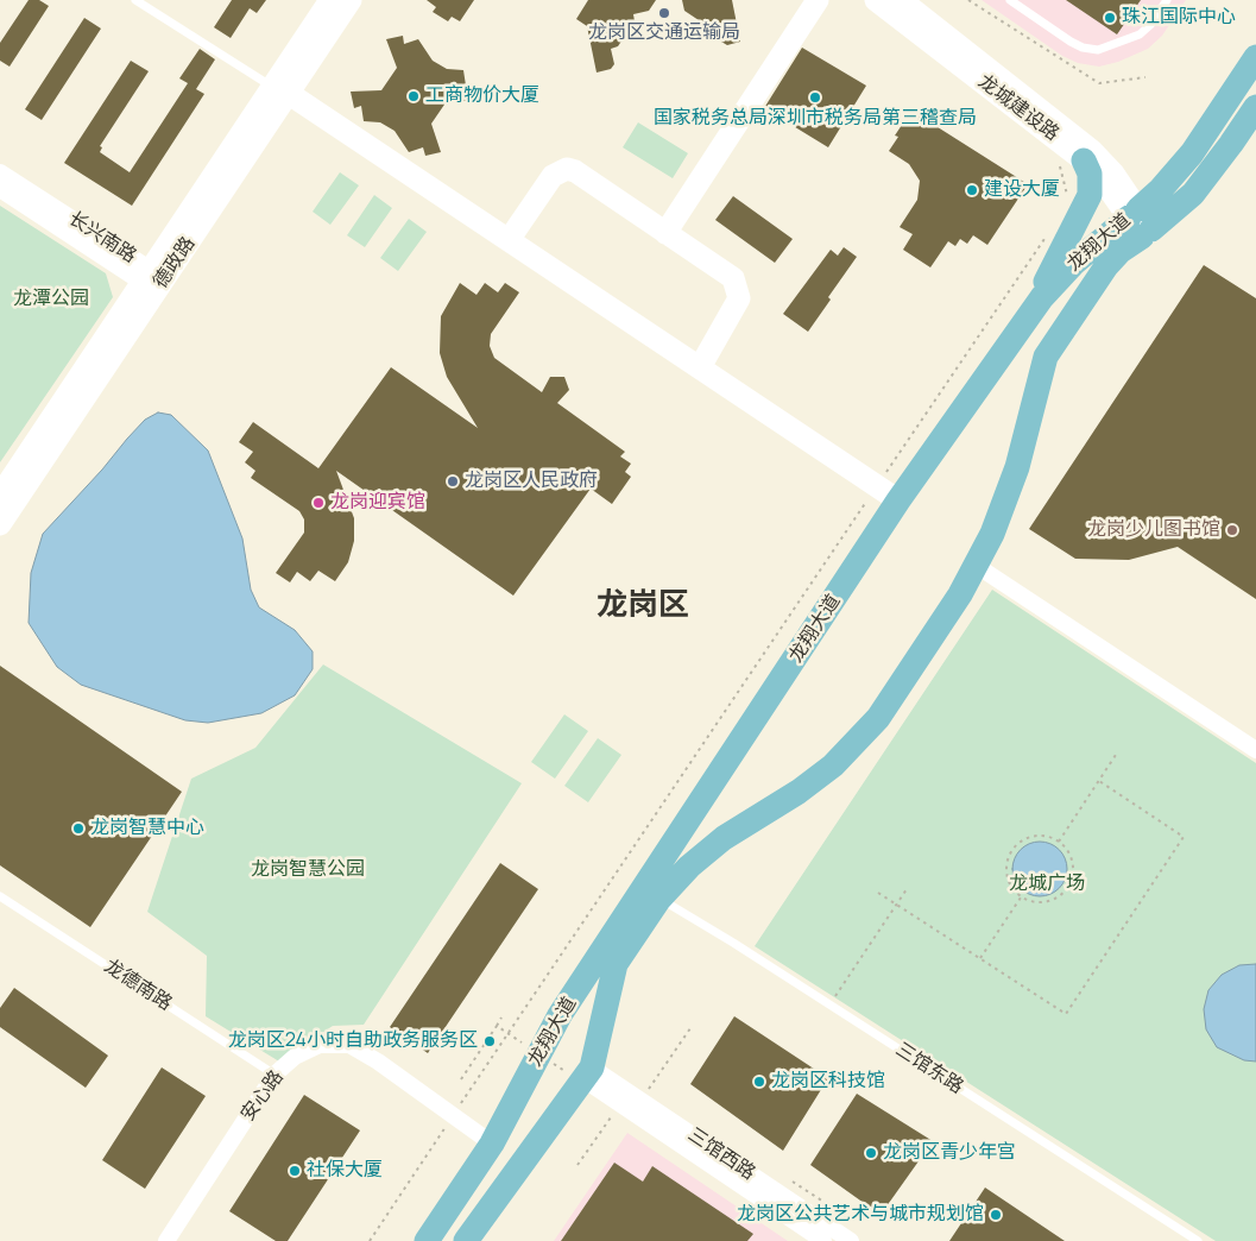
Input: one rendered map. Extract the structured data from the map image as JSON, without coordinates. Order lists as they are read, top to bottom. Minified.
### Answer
{"streets":{"main road":["龙城建设路","龙翔大道","德政路"],"street":["长兴南路","安心路","三馆西路"],"lane":["龙德南路","三馆东路"]},"crossings":[["龙城建设路","龙翔大道"],["长兴南路","德政路"],["龙翔大道","三馆东路"],["龙翔大道","安心路"],["龙翔大道","三馆西路"],["龙德南路","安心路"]],"districts":["龙岗区"],"parks":["龙潭公园","龙岗智慧公园","龙城广场"],"places":["龙岗区交通运输局","珠江国际中心","工商物价大厦","国家税务总局深圳市税务局第三稽查局","建设大厦","龙岗区人民政府","龙岗迎宾馆","龙岗少儿图书馆","龙岗智慧中心","龙岗区24小时自助政务服务区","龙岗区科技馆","龙岗区青少年宫","社保大厦","龙岗区公共艺术与城市规划馆"]}
